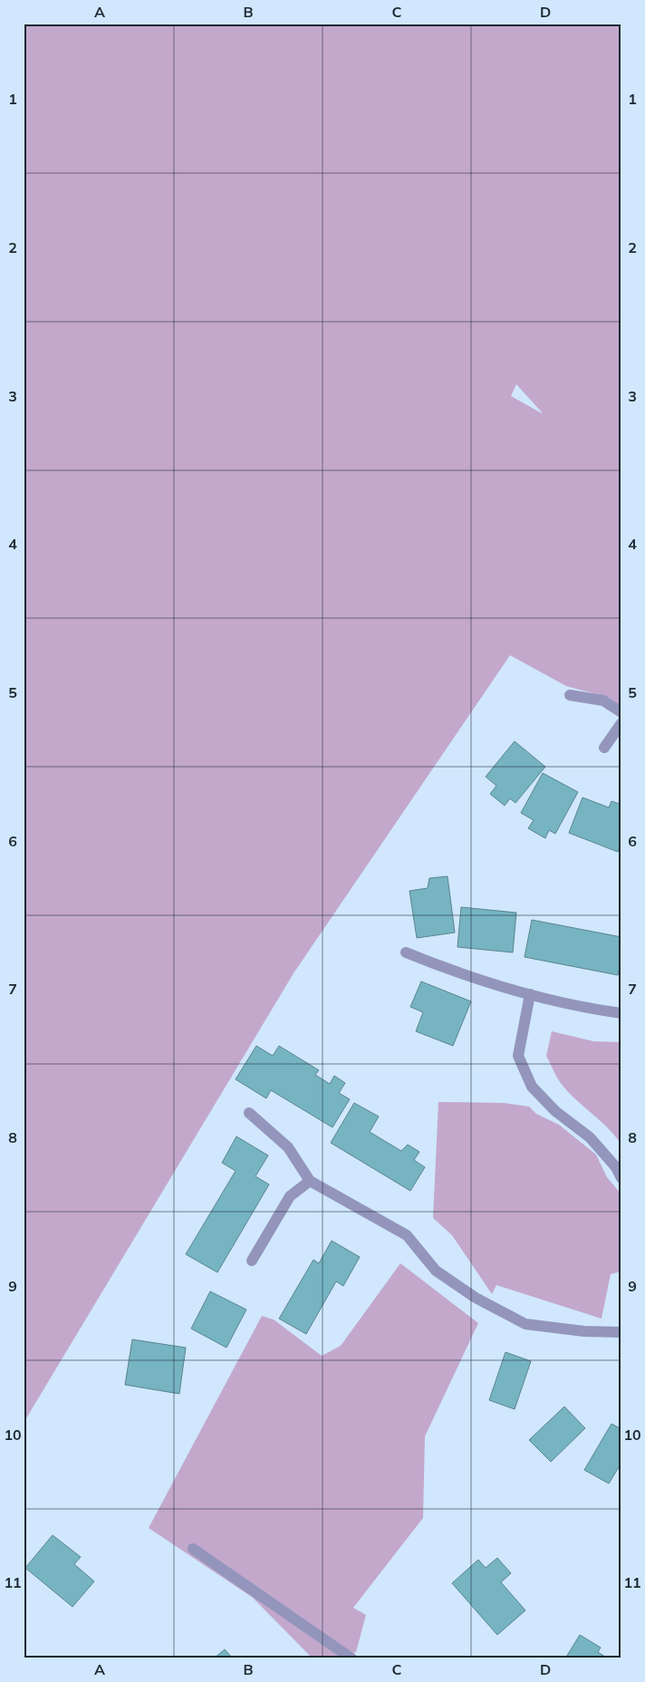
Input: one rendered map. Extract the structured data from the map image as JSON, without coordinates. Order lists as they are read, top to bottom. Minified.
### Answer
{"grid":{"columns":["A","B","C","D"],"rows":["1","2","3","4","5","6","7","8","9","10","11"]}}
